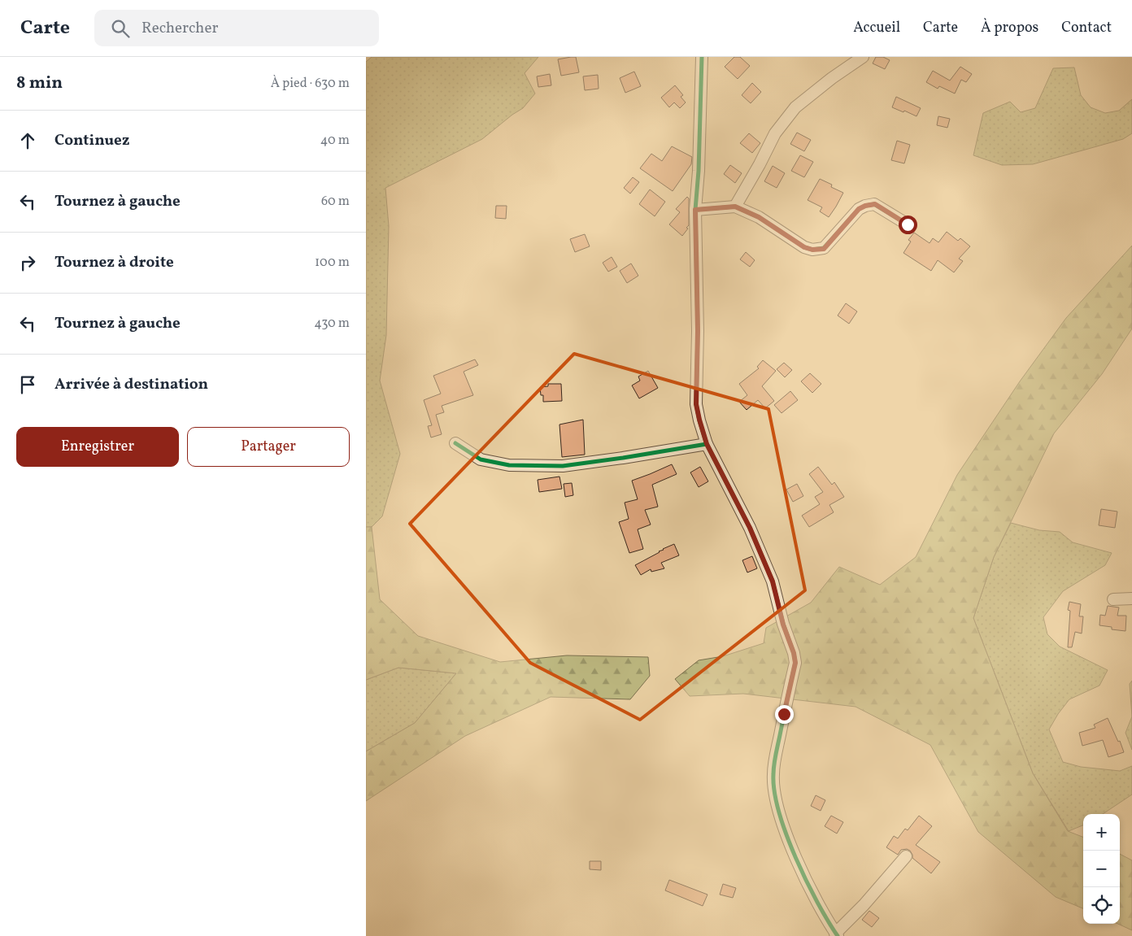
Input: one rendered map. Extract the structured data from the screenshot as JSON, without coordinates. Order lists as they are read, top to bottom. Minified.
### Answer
{"page":{"header":"Carte","search":"Rechercher","nav":["Accueil","Carte","À propos","Contact"],"heading":["8 min","À pied · 630 m"],"list":[["Continuez","40 m"],["Tournez à gauche","60 m"],["Tournez à droite","100 m"],["Tournez à gauche","430 m"],"Arrivée à destination"],"buttons":["Enregistrer","Partager"],"map_buttons":["+","−"]}}
